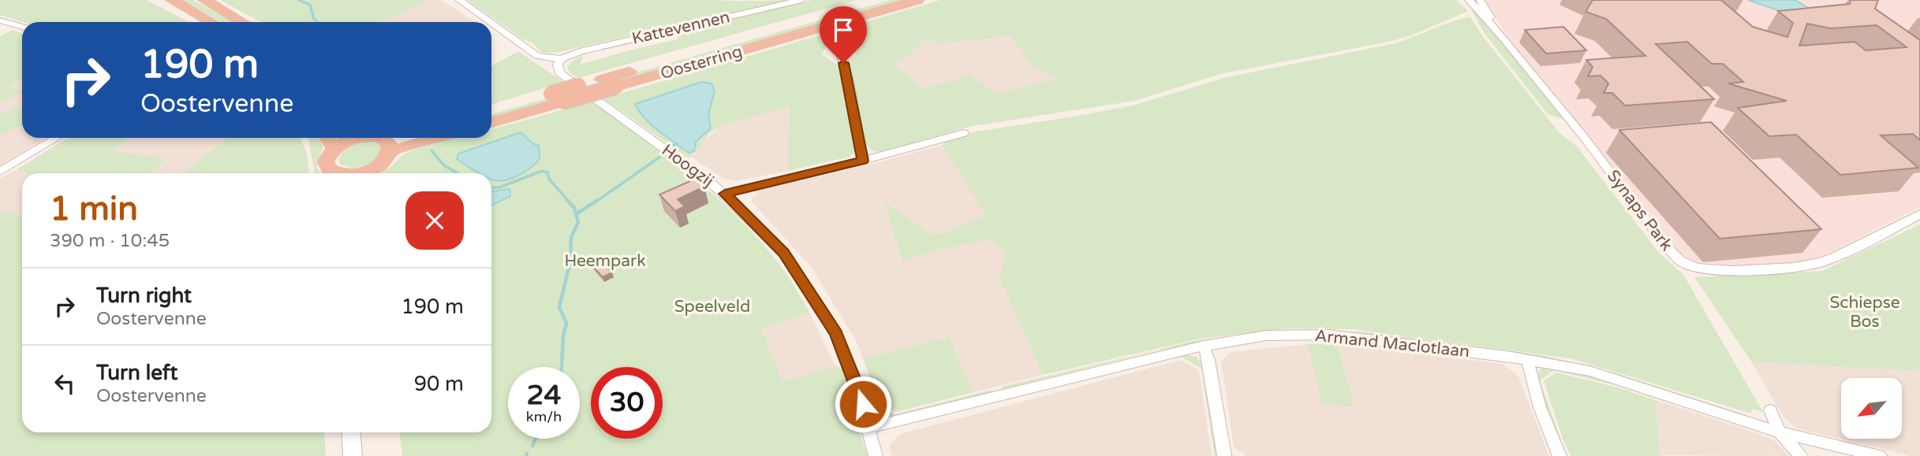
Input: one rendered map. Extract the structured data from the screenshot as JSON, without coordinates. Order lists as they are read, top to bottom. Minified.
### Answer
{"streets":{"highway":["Oosterring"],"street":["Kattevennen","Hoogzij","Synaps Park","Armand Maclotlaan"]},"crossings":[["Kattevennen","Hoogzij"],["Hoogzij","Armand Maclotlaan"]],"parks":["Heempark","Schiepse Bos","Speelveld"],"north":"bottom left","page":{"turn":["190 m","Oostervenne"],"heading":["1 min","390 m · 10:45"],"list":[{"name":"Turn right","note":"Oostervenne","value":"190 m"},{"name":"Turn left","note":"Oostervenne","value":"90 m"}],"speed":"24 km/h","limit":"30"}}
